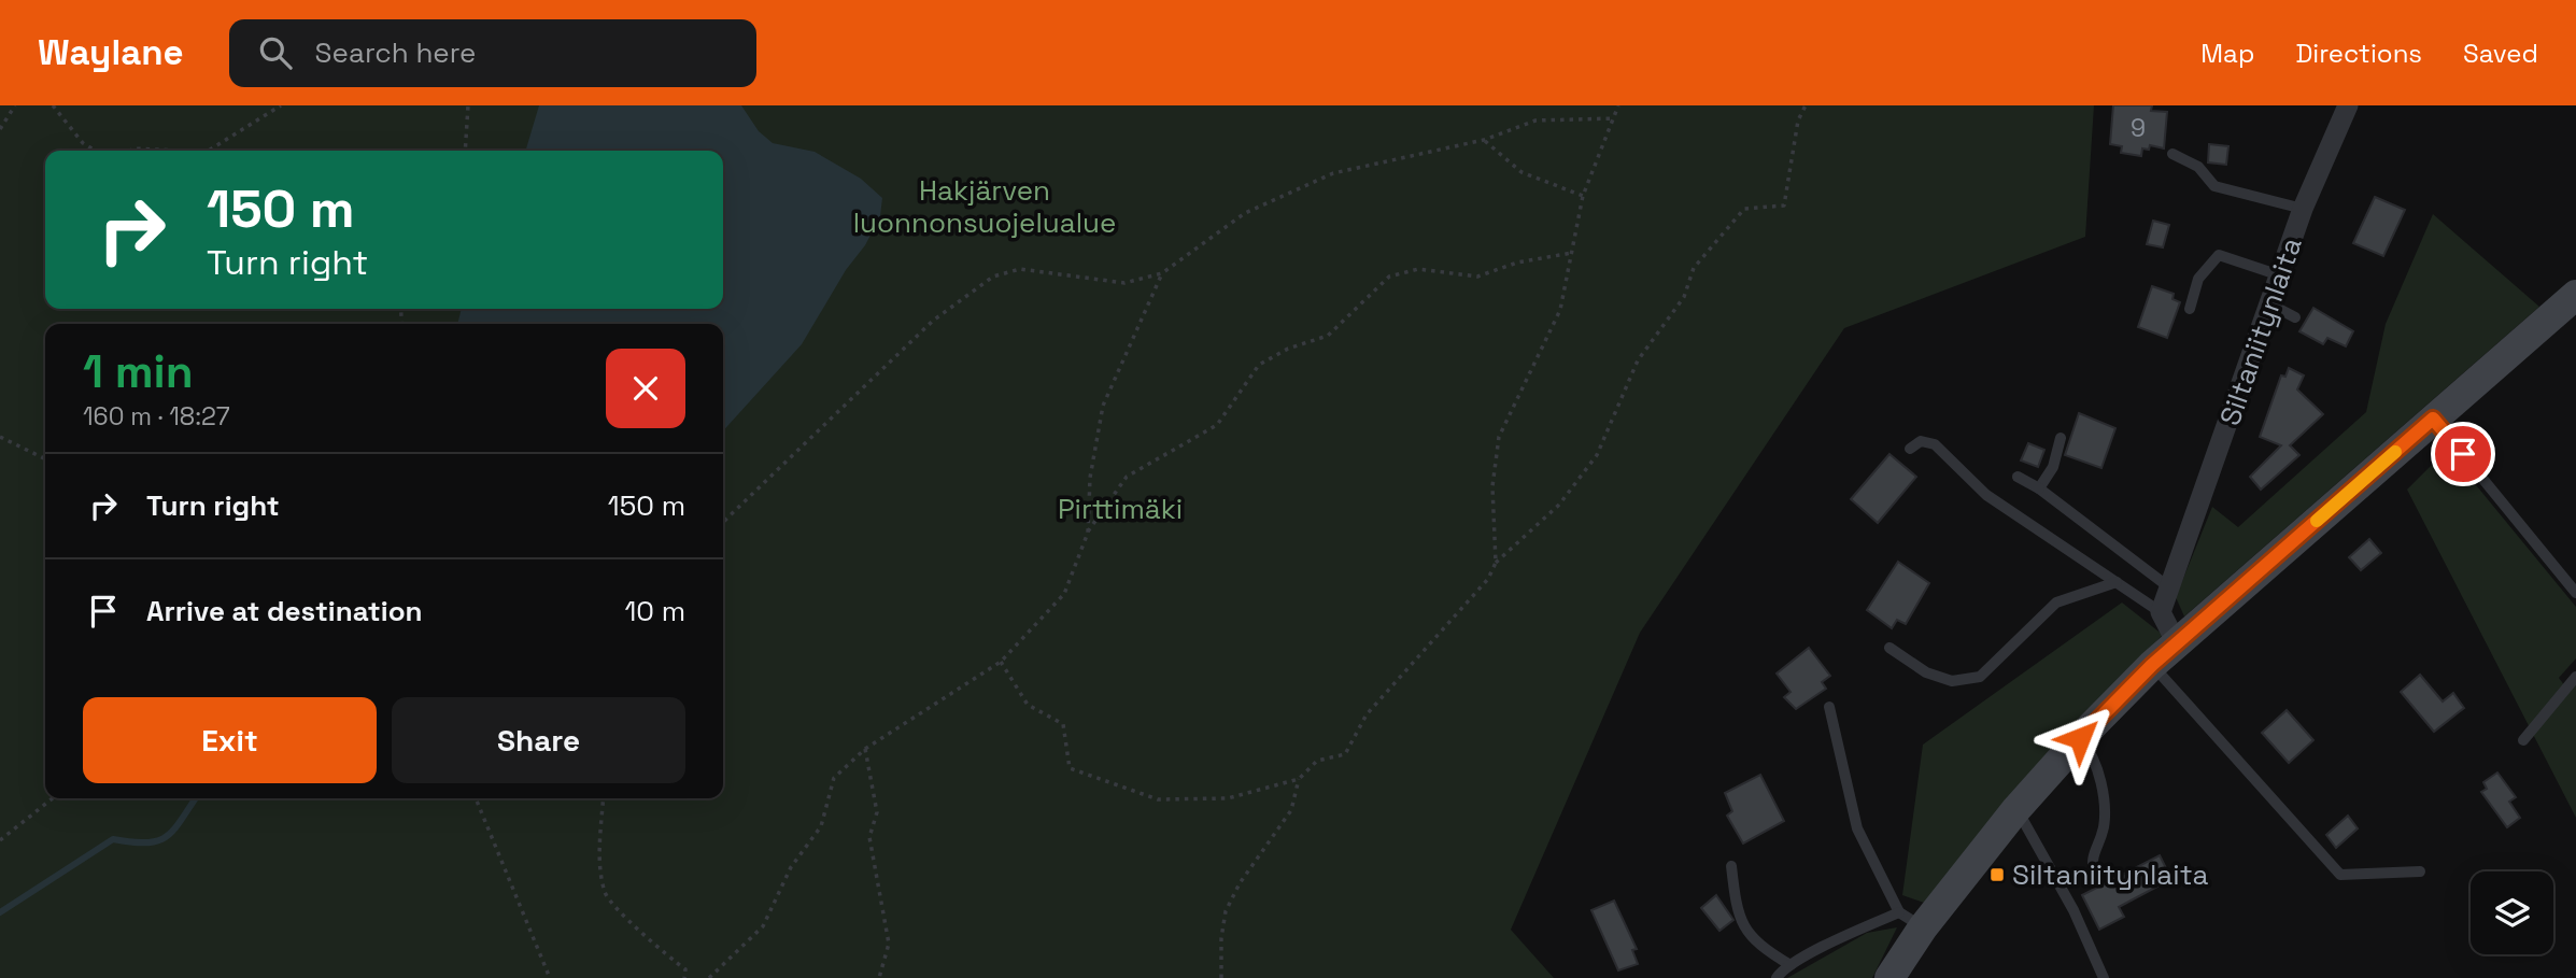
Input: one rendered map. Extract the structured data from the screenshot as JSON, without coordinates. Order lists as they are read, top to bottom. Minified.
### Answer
{"streets":{"street":["Siltaniitynlaita"]},"parks":["Hakjärven luonnonsuojelualue","Pirttimäki"],"places":{"transit":["Siltaniitynlaita"]},"house_numbers":["9"],"page":{"header":"Waylane","search":"Search here","nav":["Map","Directions","Saved"],"turn":["150 m","Turn right"],"heading":["1 min","160 m · 18:27"],"list":[{"name":"Turn right","value":"150 m"},{"name":"Arrive at destination","value":"10 m"}],"buttons":["Exit","Share"]}}
